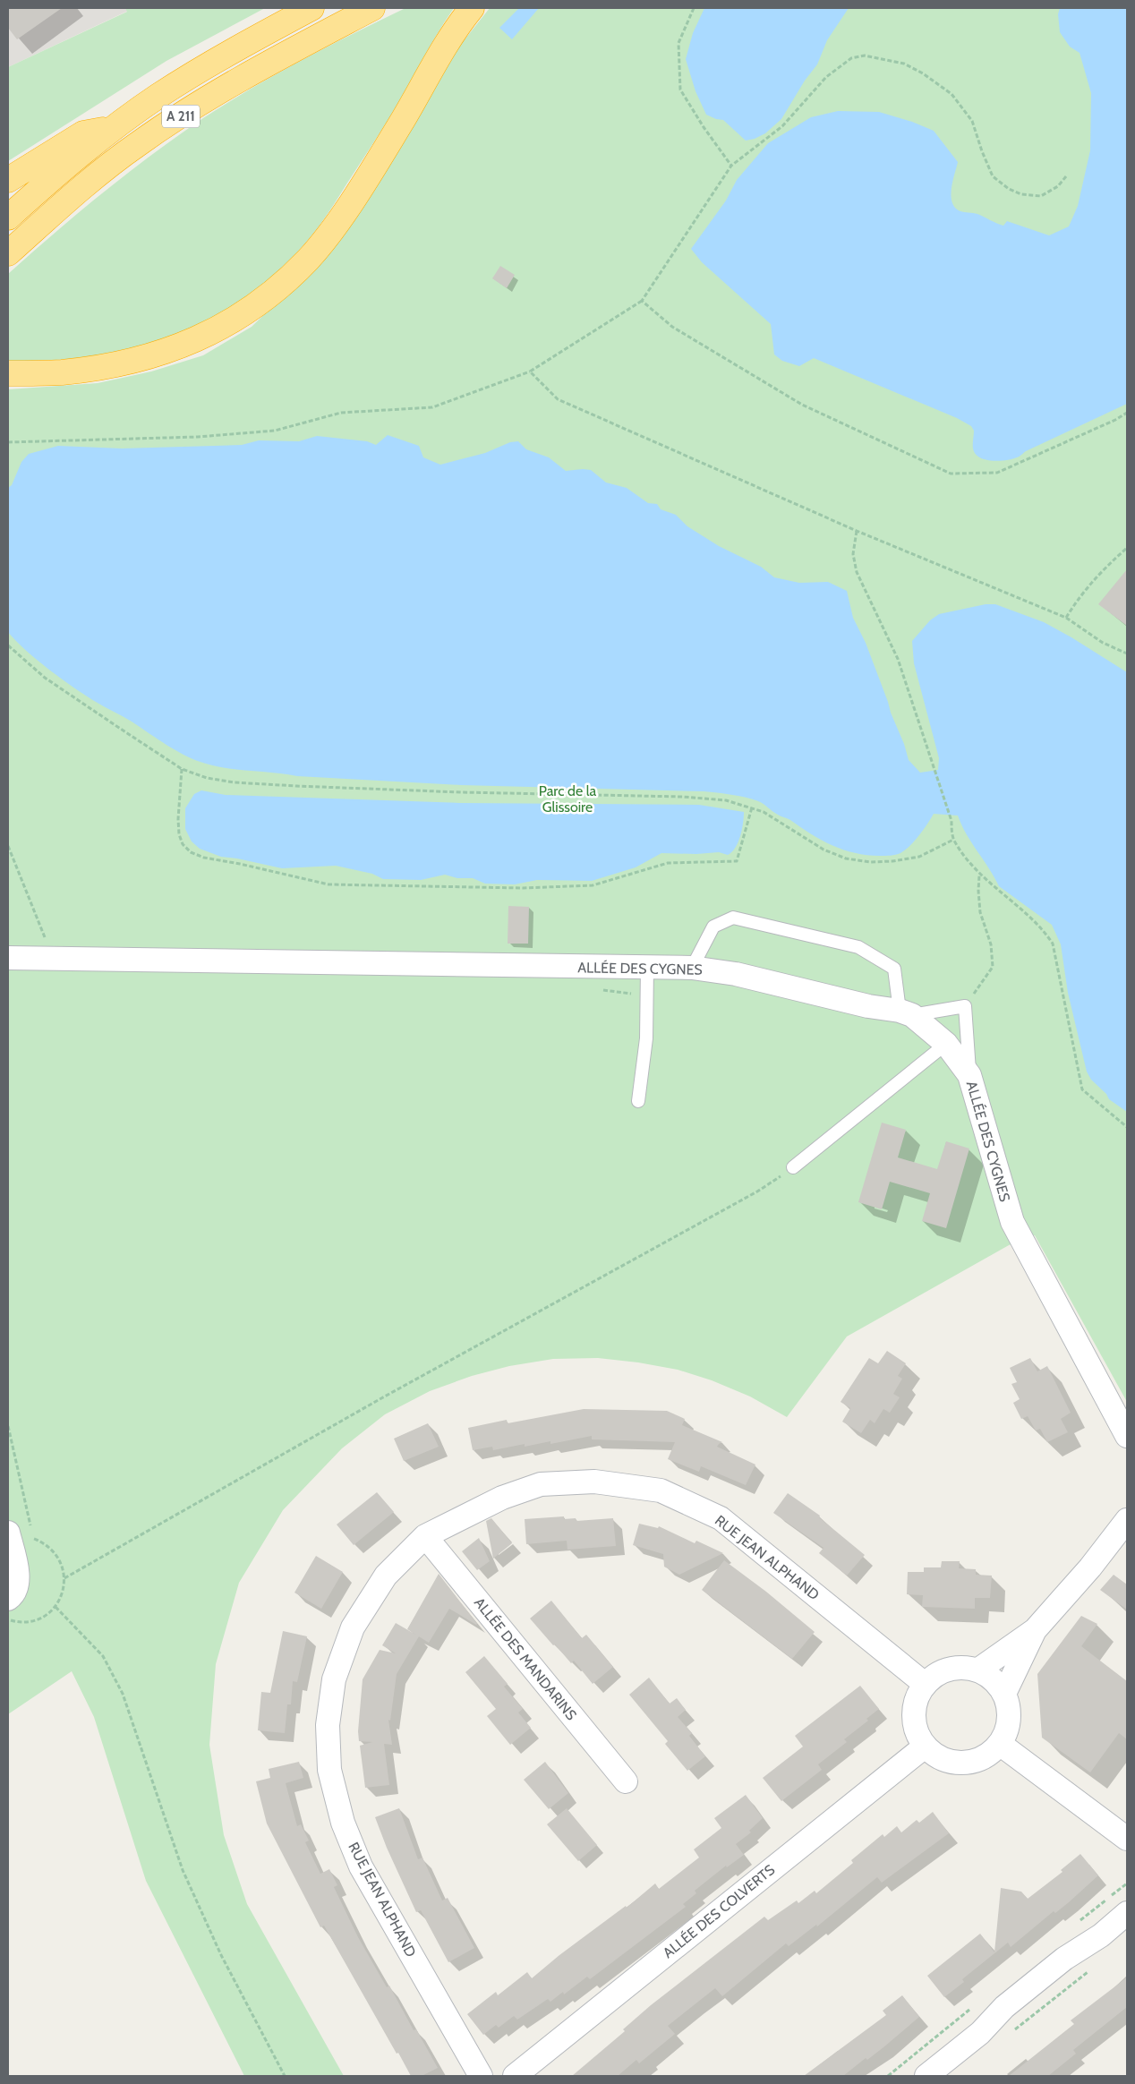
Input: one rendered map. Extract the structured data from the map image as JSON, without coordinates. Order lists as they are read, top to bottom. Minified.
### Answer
{"streets":{"highway":["A 211"],"street":["ALLÉE DES CYGNES","RUE JEAN ALPHAND","ALLÉE DES MANDARINS","ALLÉE DES COLVERTS"]},"crossings":[["RUE JEAN ALPHAND","ALLÉE DES MANDARINS"],["RUE JEAN ALPHAND","ALLÉE DES COLVERTS"]],"parks":["Parc de la Glissoire"]}
